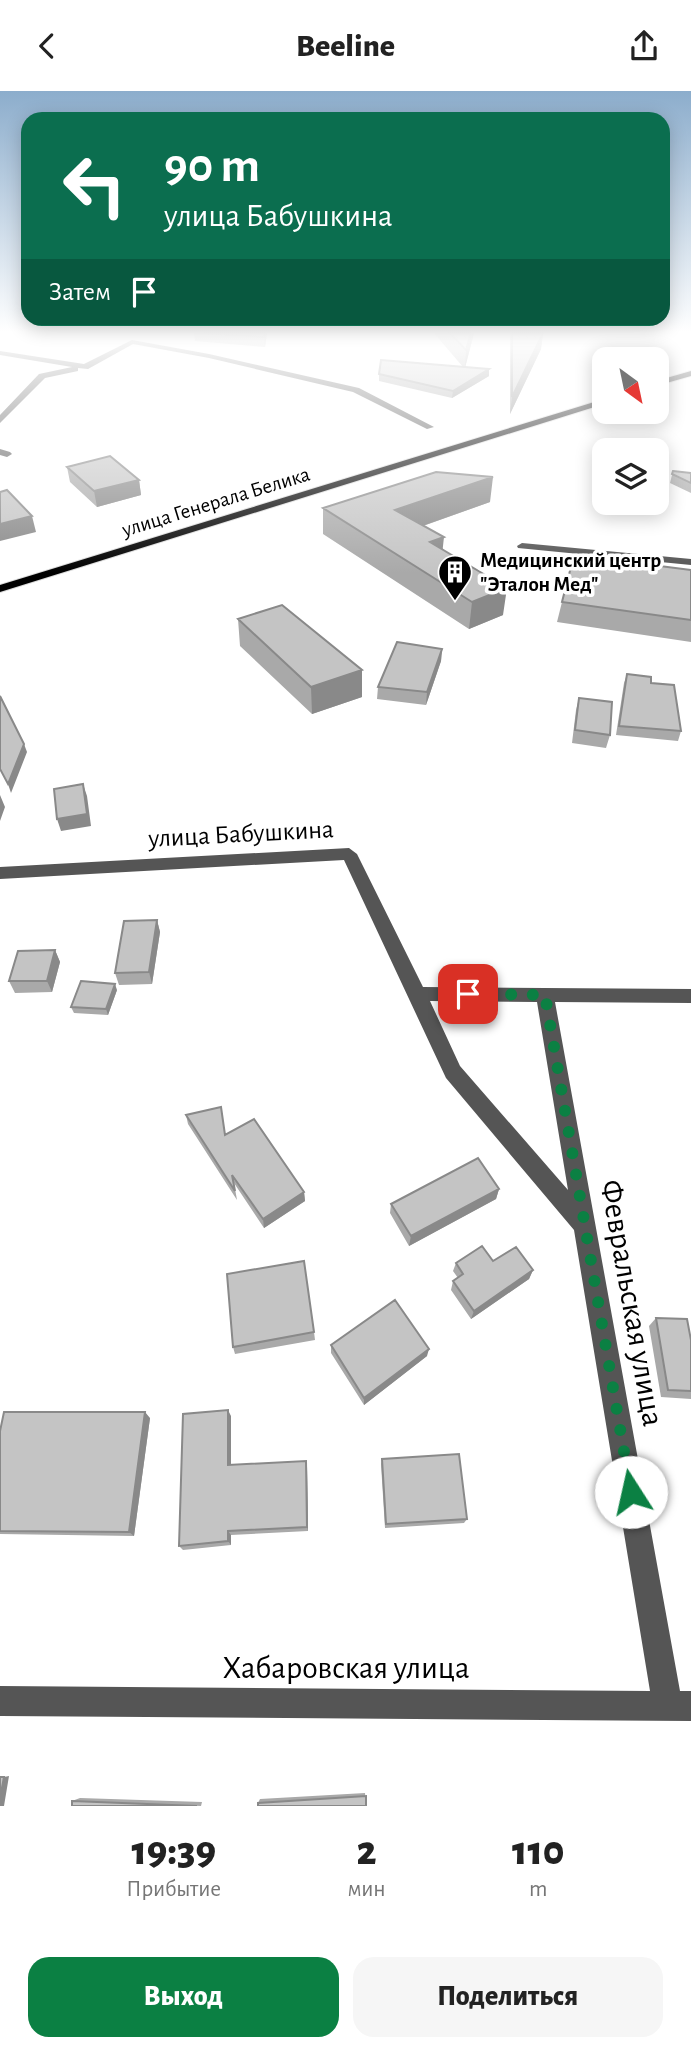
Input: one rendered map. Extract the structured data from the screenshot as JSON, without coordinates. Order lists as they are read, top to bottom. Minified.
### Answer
{"streets":{"main road":["улица Генерала Белика"],"street":["улица Бабушкина","Февральская улица","Хабаровская улица"]},"crossings":[["Февральская улица","Хабаровская улица"]],"places":{"building":["Медицинский центр \"Эталон Мед\""]},"north":"bottom right","page":{"header":"Beeline","turn":["90 m","улица Бабушкина"],"then":"Затем","eta":["19:39","Прибытие","2","мин","110","m"],"buttons":["Выход","Поделиться"]}}
